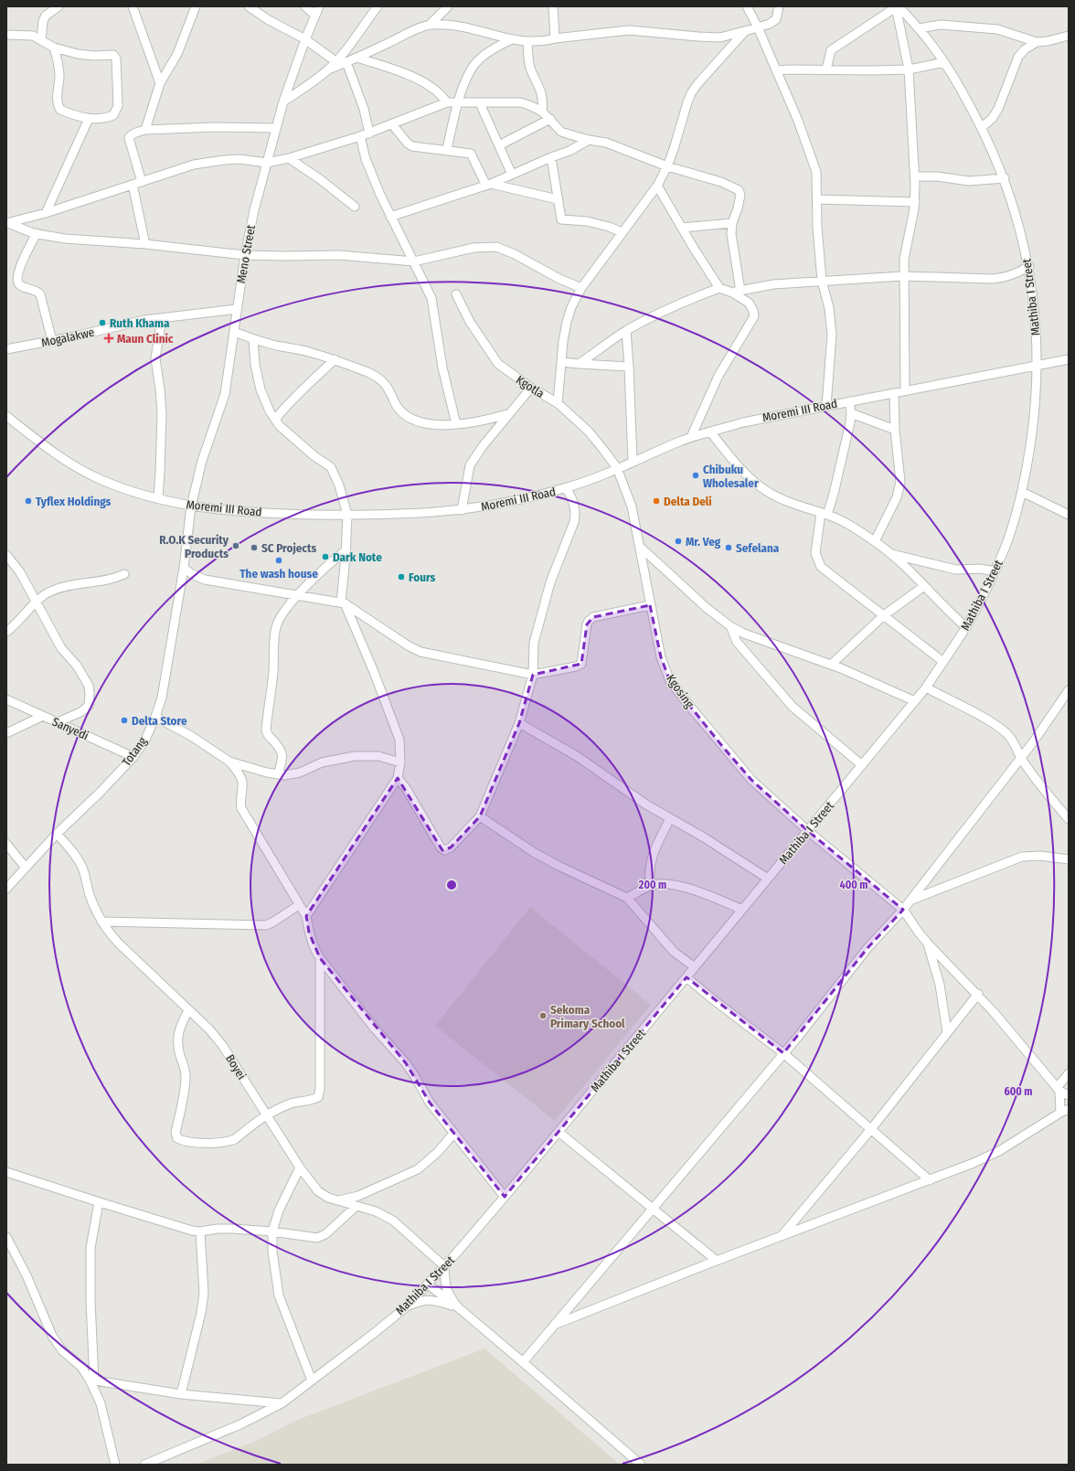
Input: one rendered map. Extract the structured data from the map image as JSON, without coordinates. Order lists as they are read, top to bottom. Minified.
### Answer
{"streets":{"street":["Meno Street","Mathiba I Street","Mogalakwe","Kgotla","Moremi III Road","Kgosing","Sanyedi","Totang","Boyei"]},"crossings":[["Meno Street","Mogalakwe"],["Meno Street","Moremi III Road"],["Meno Street","Totang"],["Mathiba I Street","Moremi III Road"],["Mathiba I Street","Kgosing"],["Mathiba I Street","Boyei"],["Kgotla","Moremi III Road"],["Kgotla","Kgosing"],["Moremi III Road","Kgosing"],["Moremi III Road","Totang"],["Sanyedi","Totang"],["Totang","Boyei"]],"places":{"other":["Ruth Khama","Chibuku Wholesaler","Tyflex Holdings","Delta Deli","Mr. Veg","R.O.K Security Products","SC Projects","Sefelana","Dark Note","The wash house","Fours","Delta Store","Sekoma Primary School"],"health":["Maun Clinic"]},"rings":["200 m","400 m","600 m"]}
